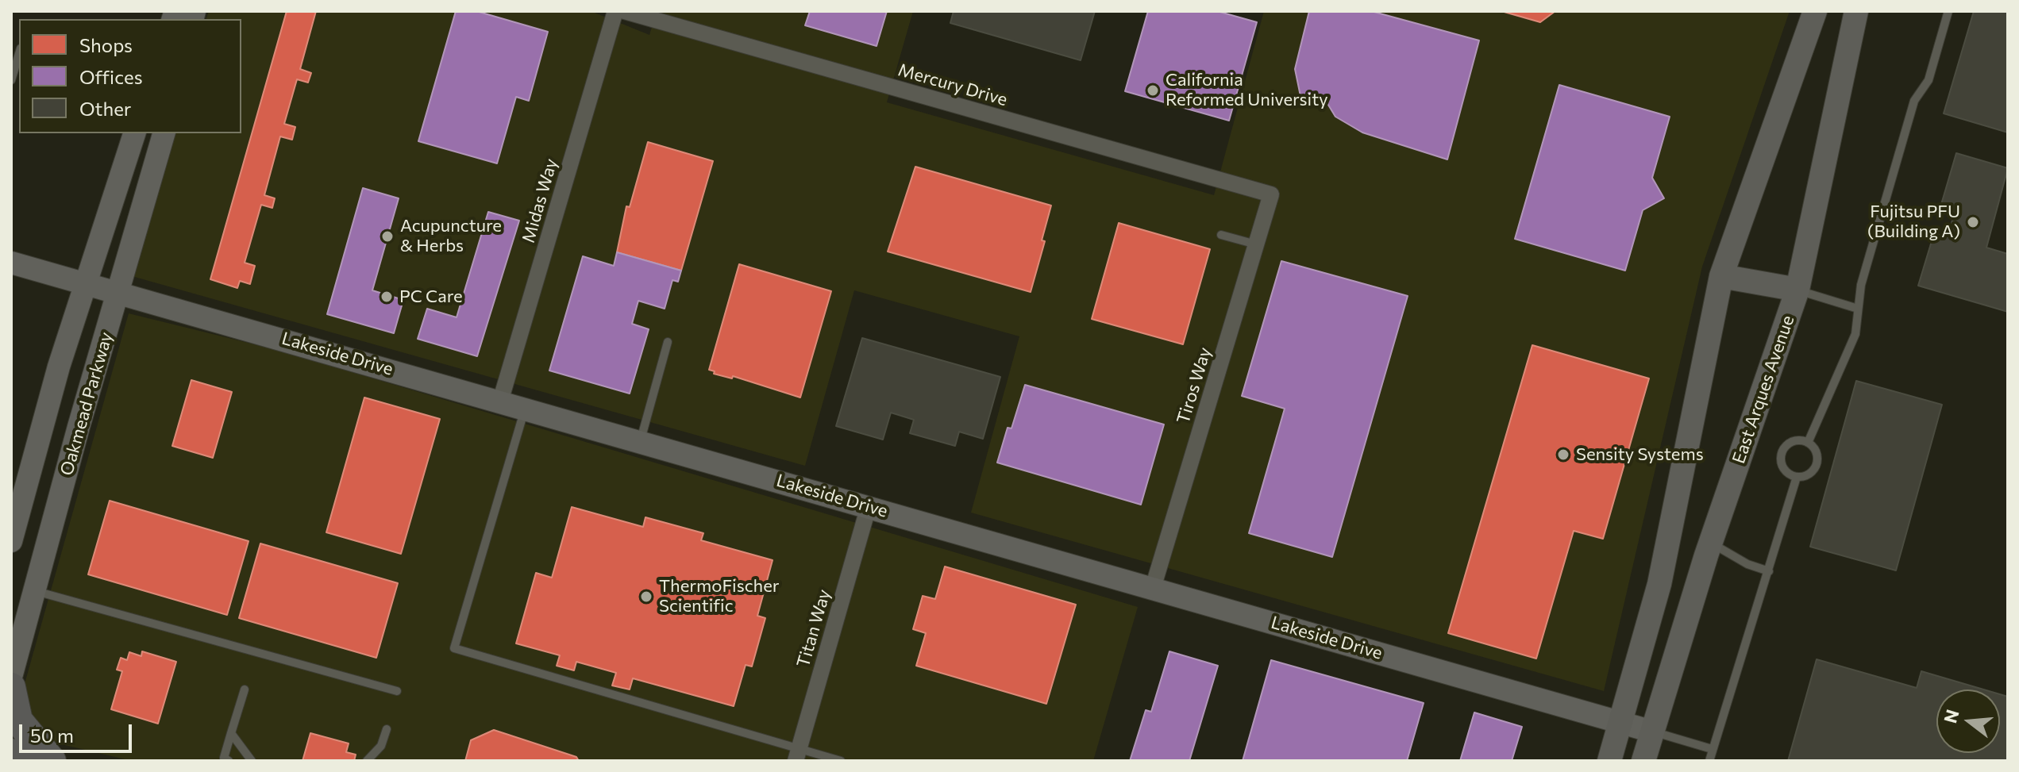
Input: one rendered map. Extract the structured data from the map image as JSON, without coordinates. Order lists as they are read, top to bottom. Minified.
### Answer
{"streets":{"main road":["East Arques Avenue"],"street":["Mercury Drive","Midas Way","Lakeside Drive","Tiros Way","Oakmead Parkway","Titan Way"]},"crossings":[["Mercury Drive","Tiros Way"],["Midas Way","Lakeside Drive"],["Lakeside Drive","Tiros Way"],["Lakeside Drive","East Arques Avenue"],["Lakeside Drive","Oakmead Parkway"],["Lakeside Drive","Titan Way"]],"places":["California Reformed University","Fujitsu PFU (Building A)","Acupuncture & Herbs","PC Care","Sensity Systems","ThermoFischer Scientific"],"legend":["Shops","Offices","Other"],"scale_bar":"50 m","north":"left"}
